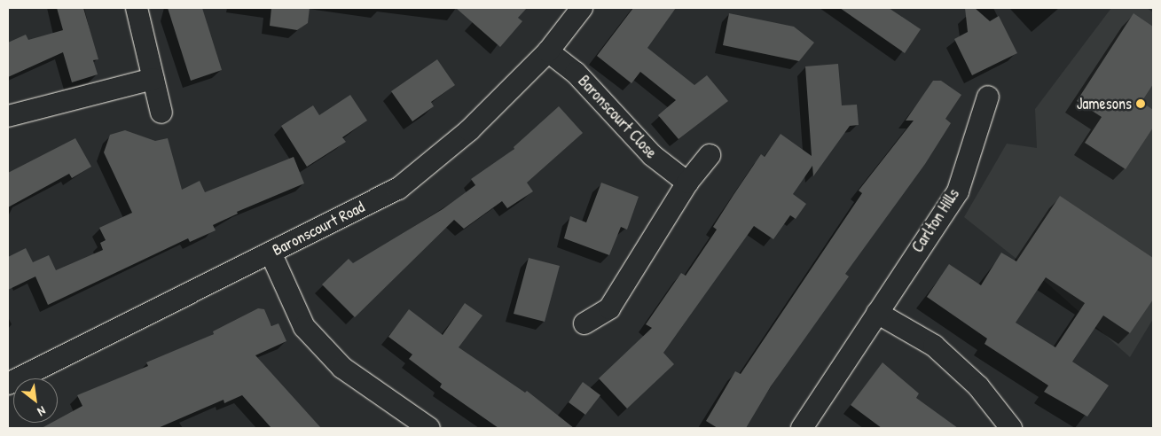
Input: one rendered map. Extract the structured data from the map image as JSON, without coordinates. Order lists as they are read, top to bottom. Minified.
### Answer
{"streets":{"street":["Baronscourt Close","Carlton Hills","Baronscourt Road"]},"crossings":[["Baronscourt Close","Baronscourt Road"]],"places":["Jamesons"],"north":"bottom right"}
